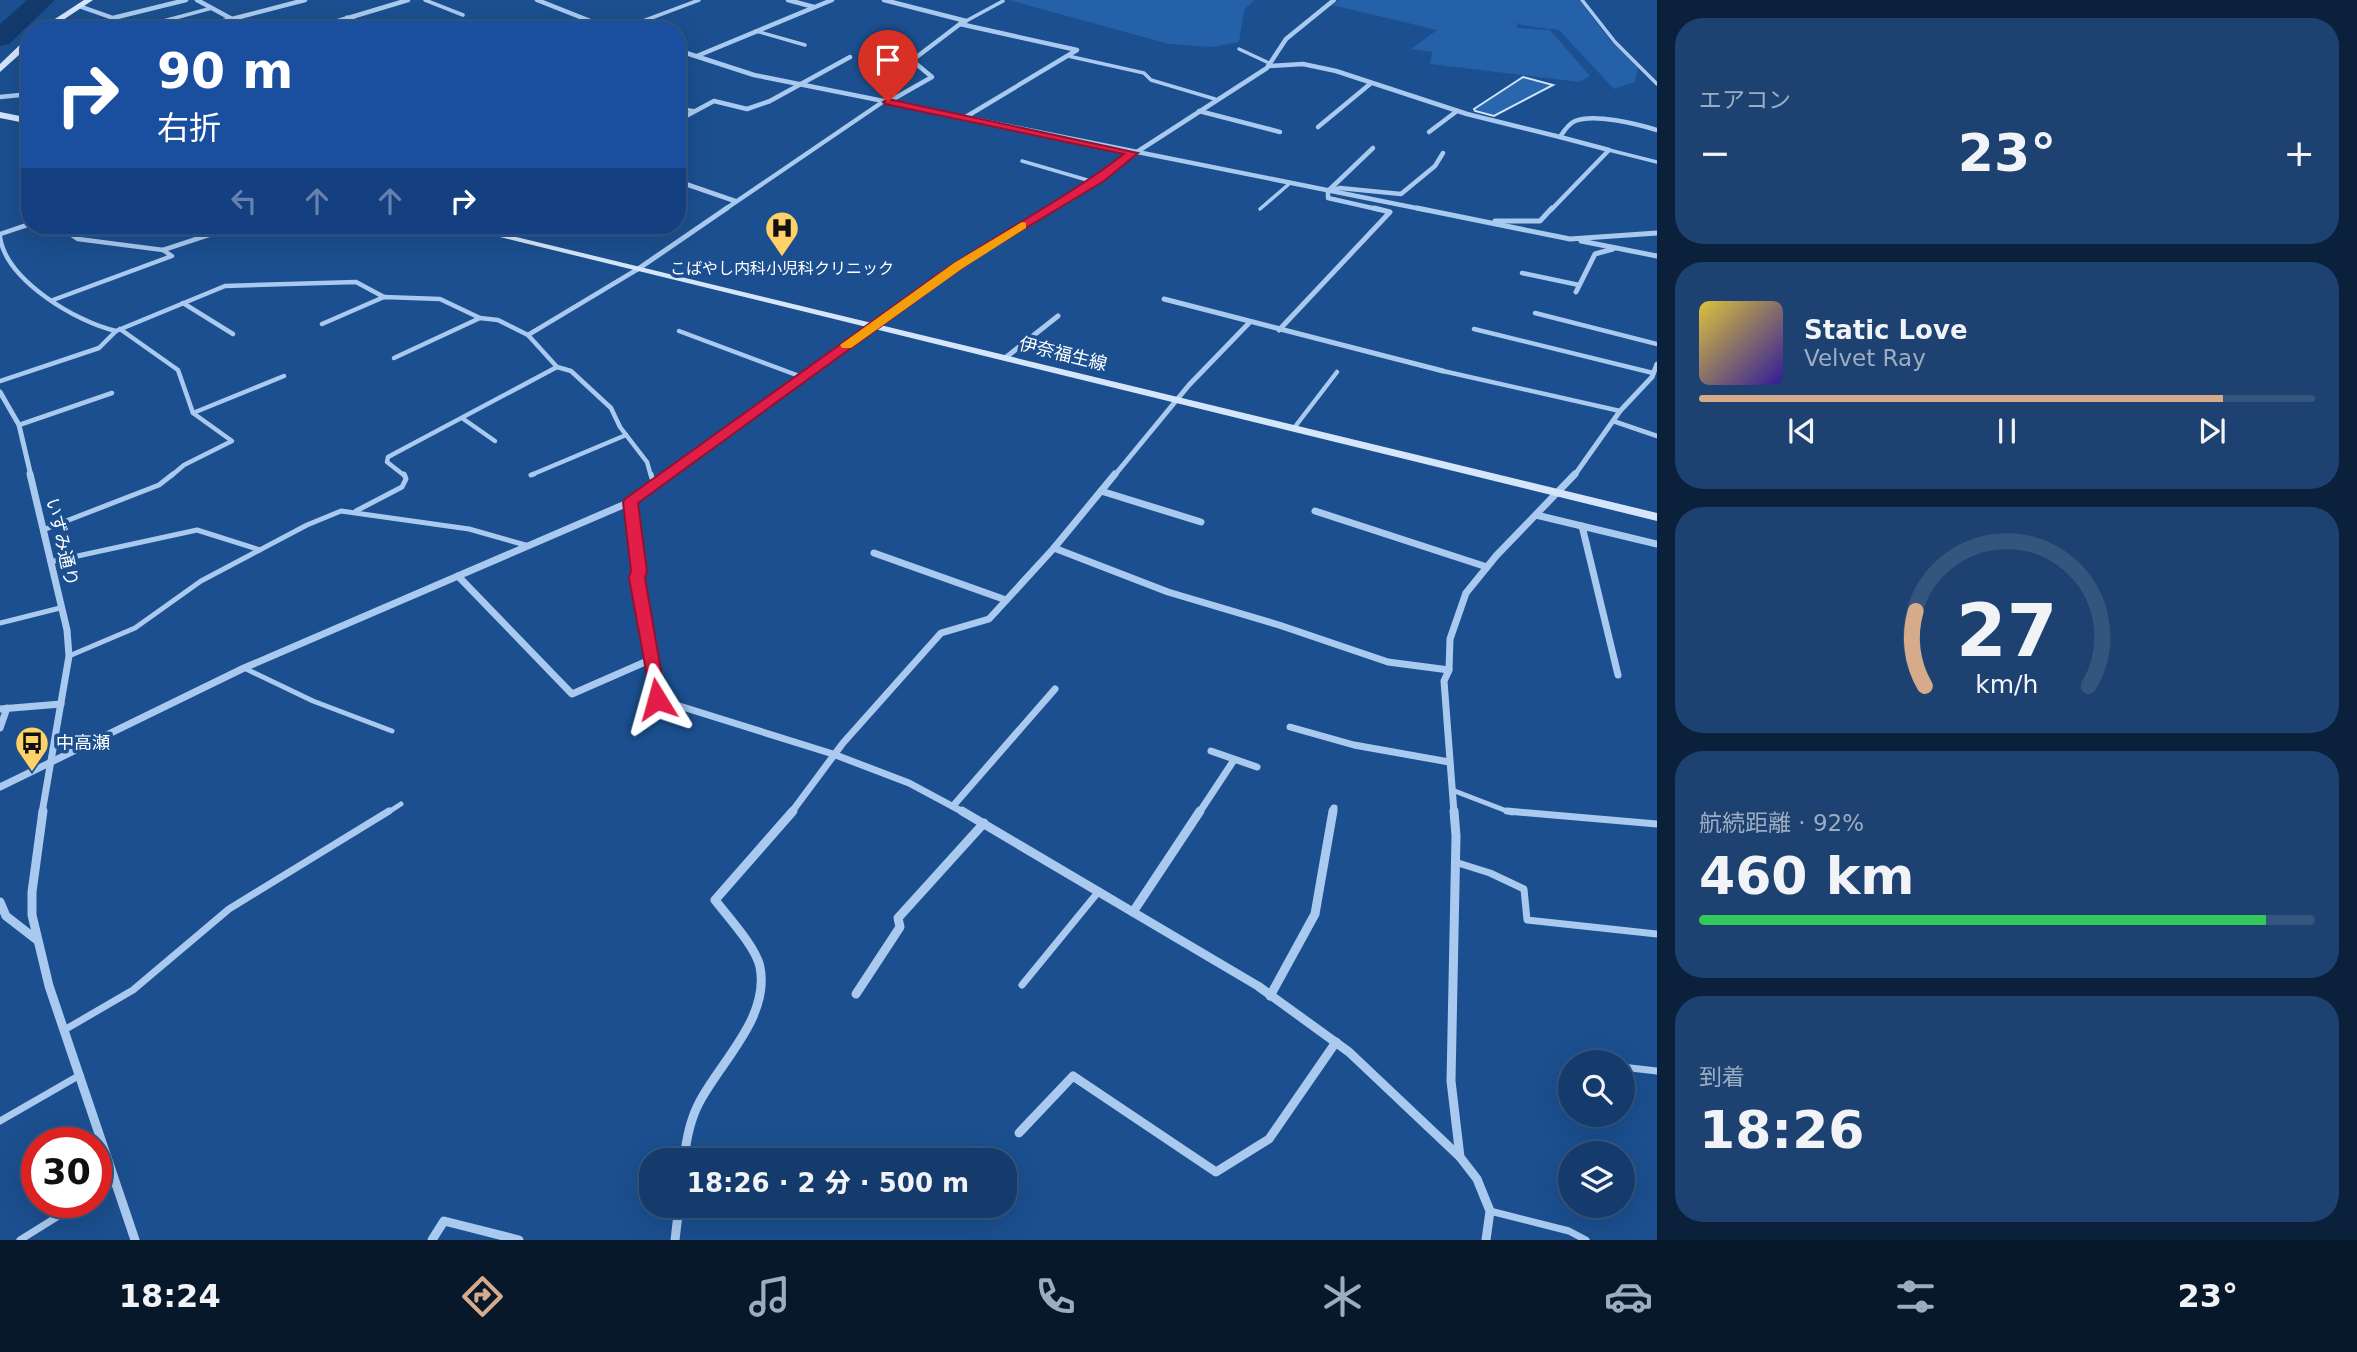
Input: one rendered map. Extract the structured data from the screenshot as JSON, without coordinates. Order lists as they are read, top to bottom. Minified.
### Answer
{"streets":{"main road":["伊奈福生線"],"street":["いずみ通り"]},"places":{"hospital":["こばやし内科小児科クリニック"],"bus stop":["中高瀬"]},"page":{"tile":["エアコン",["航続距離 · 92%","460 km"],["到着","18:26"]],"turn":["90 m","右折"],"heat":["−","23°","+"],"song":["Static Love","Velvet Ray"],"limit":"30","trip":"18:26 · 2 分 · 500 m","tabs":["18:24","23°"],"gauge":["27","km/h"]}}
